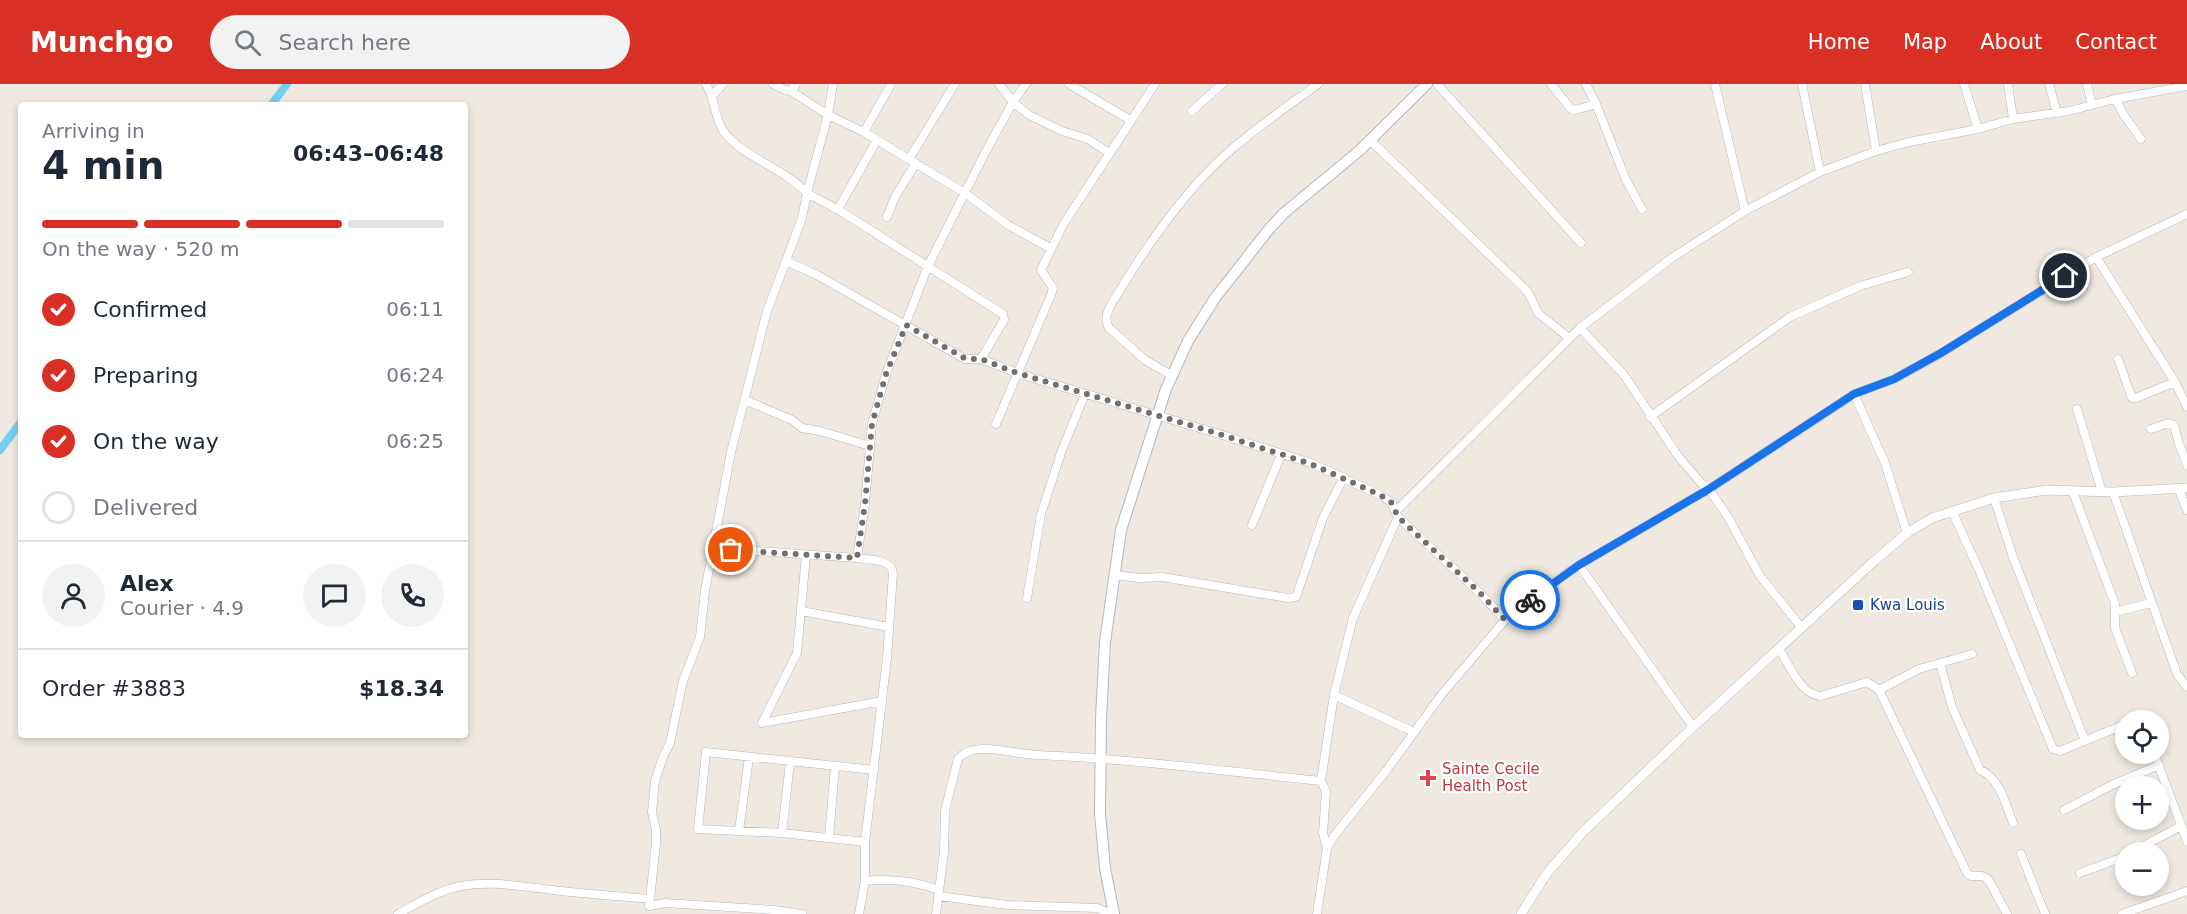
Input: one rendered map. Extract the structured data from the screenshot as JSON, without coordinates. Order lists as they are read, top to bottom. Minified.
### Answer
{"places":{"transit":["Kwa Louis"],"health":["Sainte Cecile Health Post"]},"page":{"header":"Munchgo","search":"Search here","nav":["Home","Map","About","Contact"],"heading":["4 min","Arriving in","06:43–06:48"],"panel":["Alex","Courier · 4.9","Order #3883","$18.34"],"bar":"On the way · 520 m","list":[["Confirmed","06:11"],["Preparing","06:24"],["On the way","06:25"],"Delivered"],"map_buttons":["+","−"]}}
